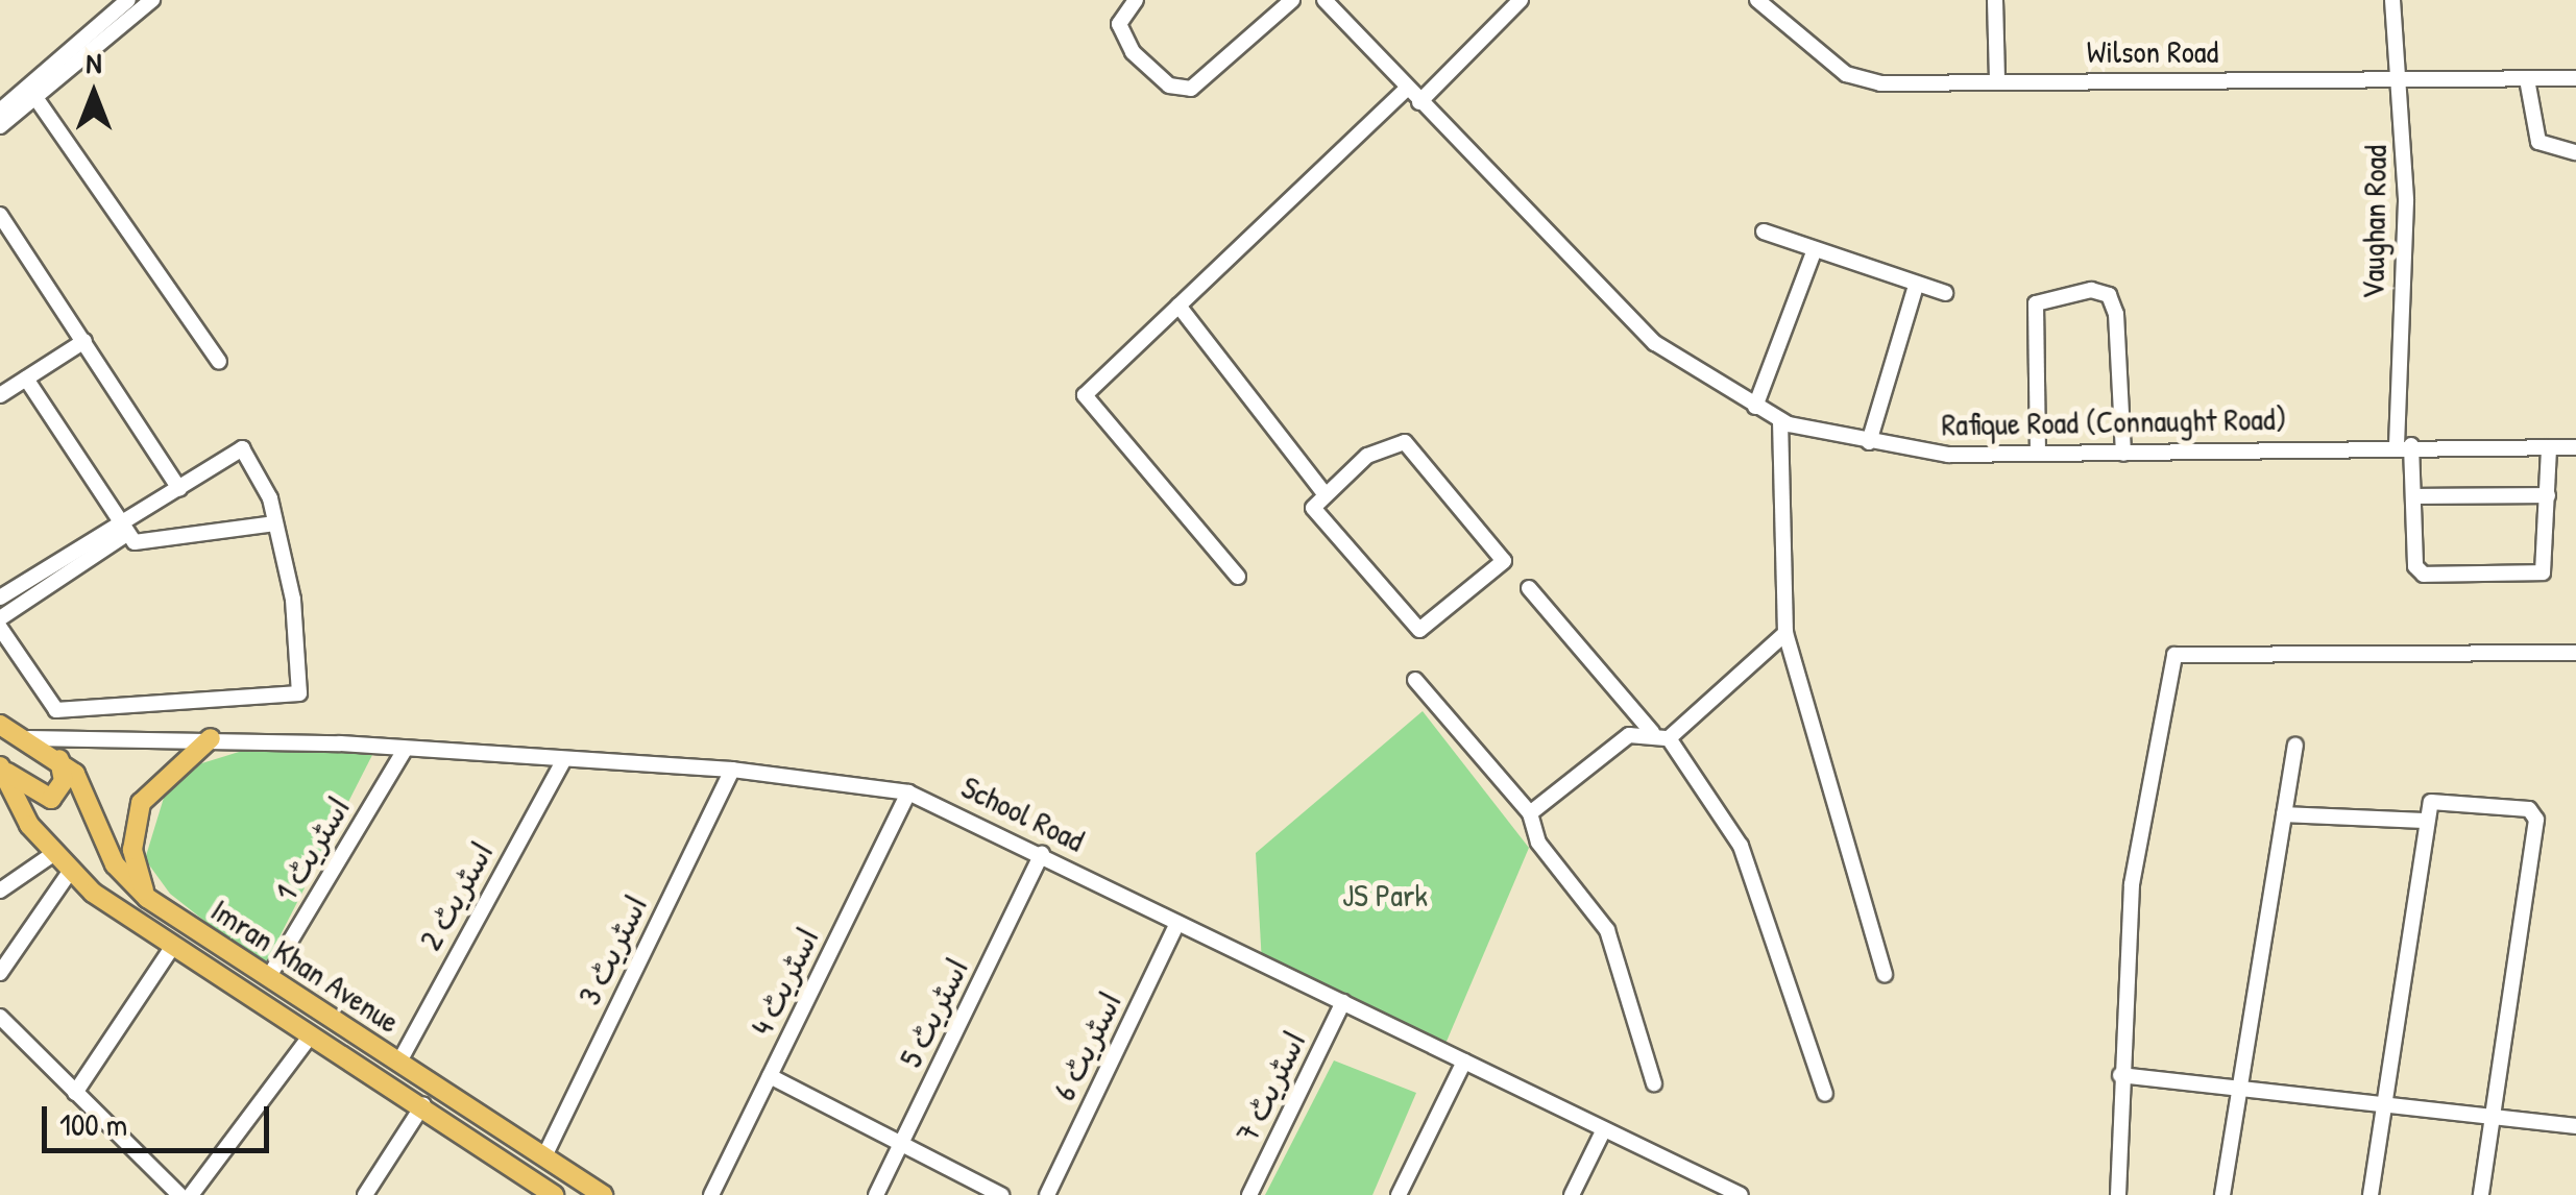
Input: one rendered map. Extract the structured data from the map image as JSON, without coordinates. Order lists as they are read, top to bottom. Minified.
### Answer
{"streets":{"main road":["Imran Khan Avenue"],"street":["Wilson Road","Vaughan Road","Rafique Road (Connaught Road)","School Road","اسٹریٹ 1","اسٹریٹ 2","اسٹریٹ 3","اسٹریٹ 4","اسٹریٹ 5","اسٹریٹ 6","اسٹریٹ 7"]},"crossings":[["Wilson Road","Vaughan Road"],["Vaughan Road","Rafique Road (Connaught Road)"],["School Road","اسٹریٹ 1"],["School Road","اسٹریٹ 2"],["School Road","اسٹریٹ 3"],["School Road","Imran Khan Avenue"],["School Road","اسٹریٹ 4"],["School Road","اسٹریٹ 5"],["School Road","اسٹریٹ 6"],["School Road","اسٹریٹ 7"],["اسٹریٹ 1","Imran Khan Avenue"],["اسٹریٹ 2","Imran Khan Avenue"],["اسٹریٹ 3","Imran Khan Avenue"]],"parks":["JS Park"],"scale_bar":"100 m","north":"top"}
